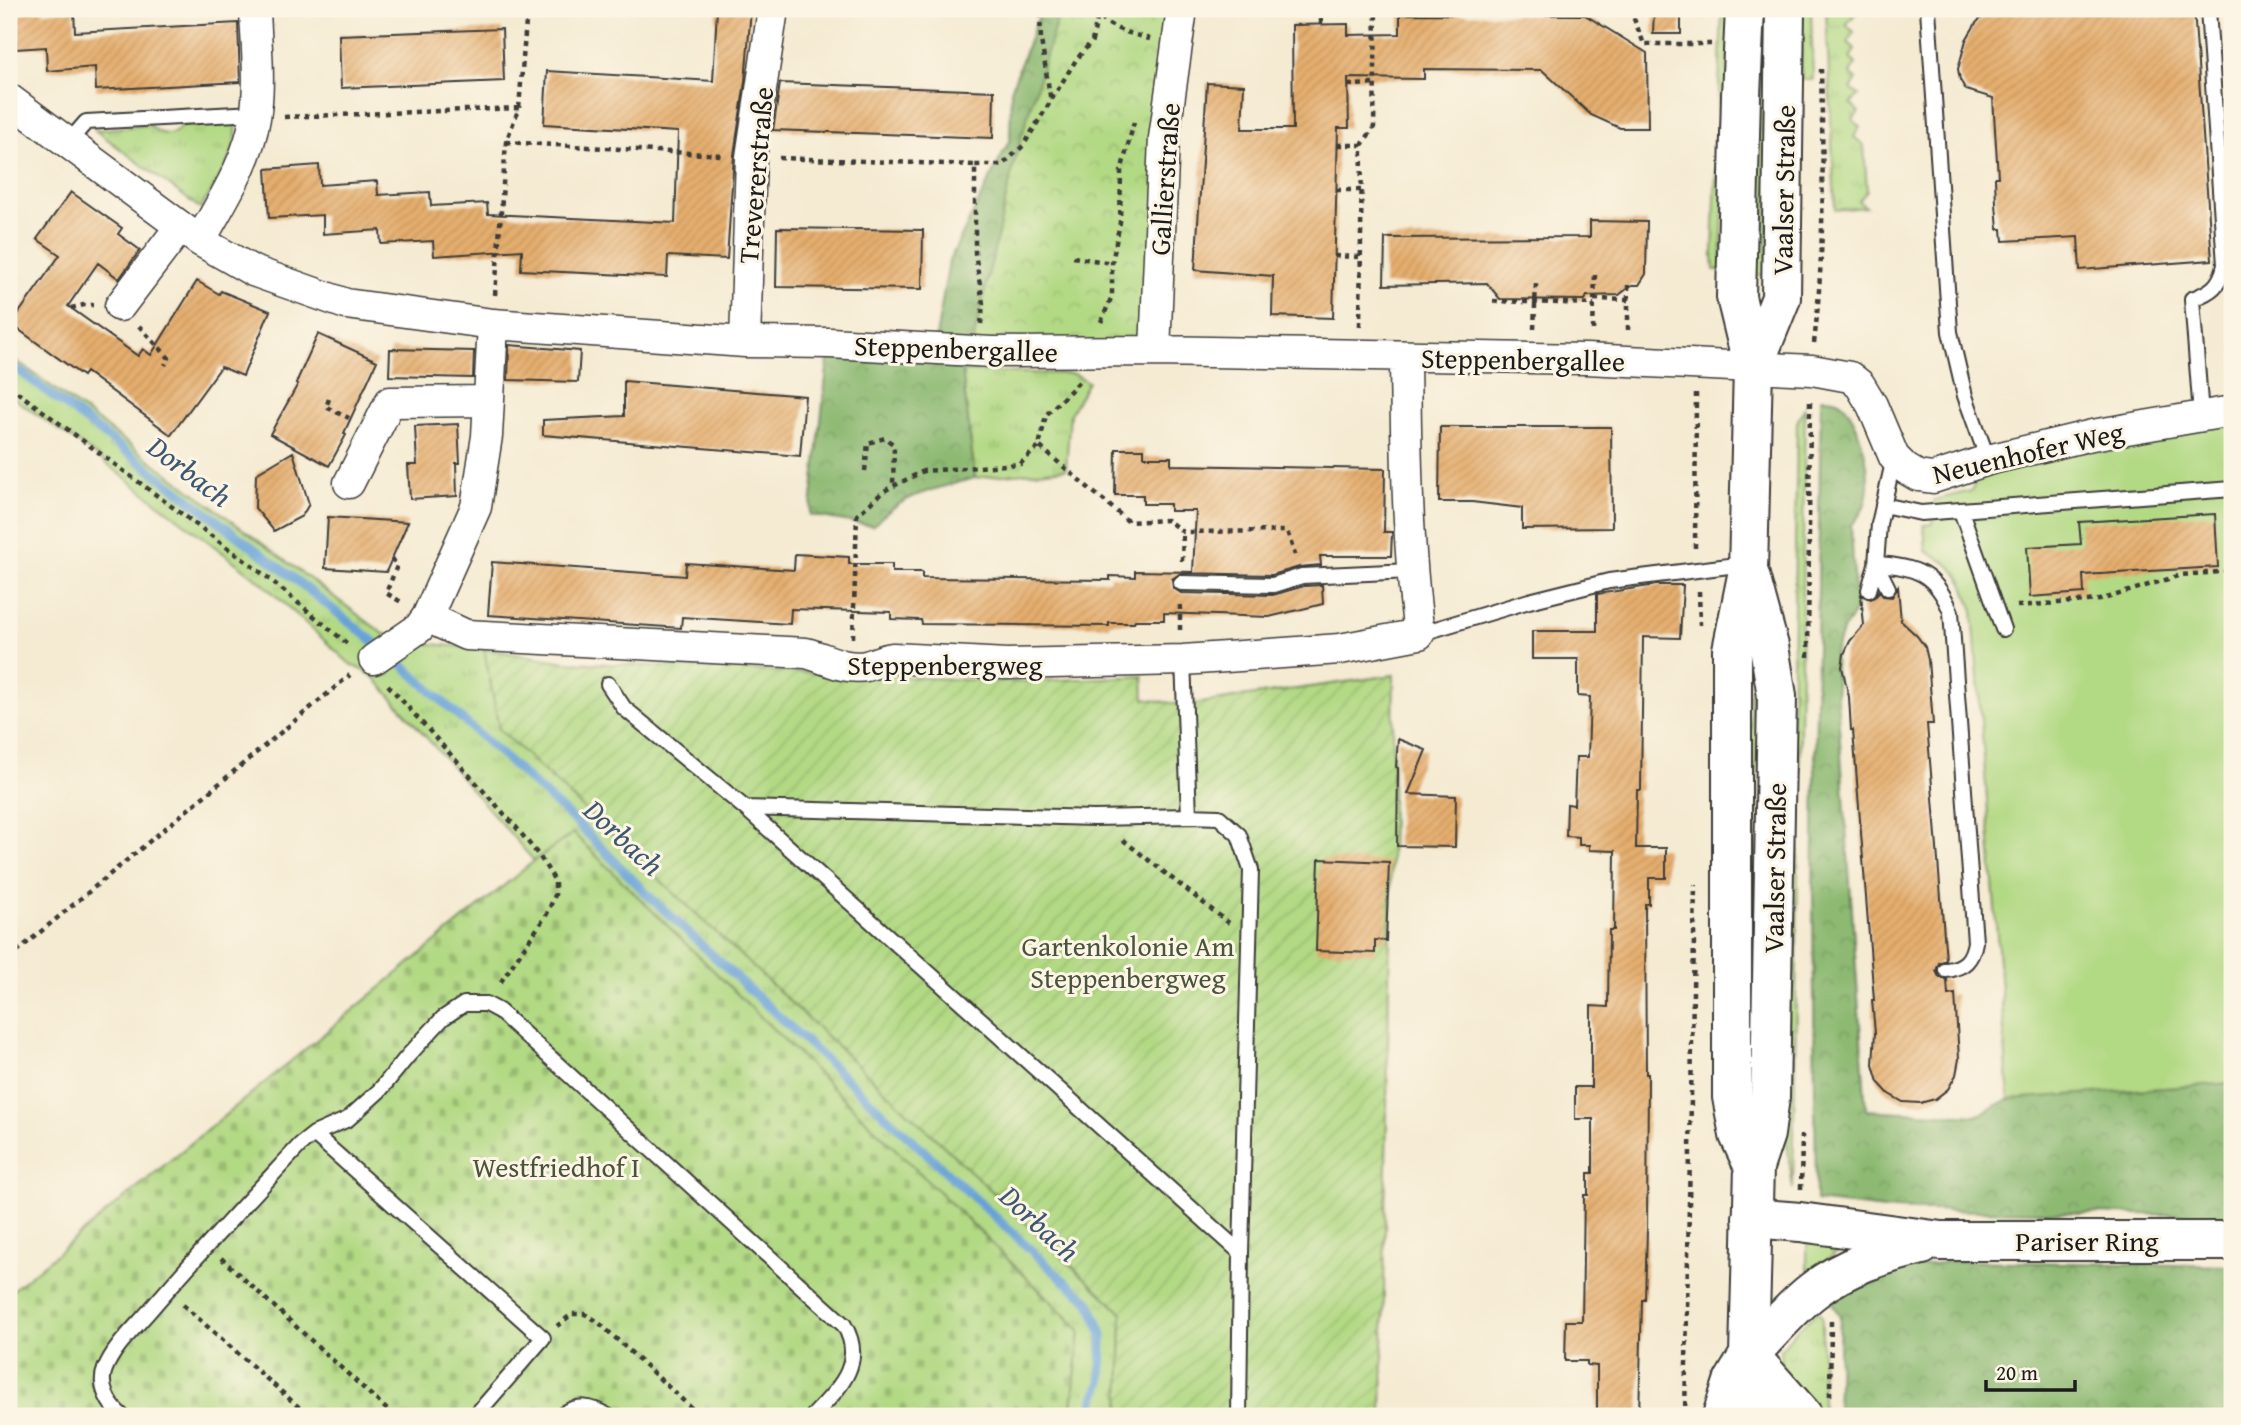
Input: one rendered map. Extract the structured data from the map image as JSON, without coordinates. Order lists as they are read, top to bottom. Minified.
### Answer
{"streets":{"main road":["Vaalser Straße","Pariser Ring"],"street":["Trevererstraße","Gallierstraße","Steppenbergallee","Neuenhofer Weg","Steppenbergweg"]},"crossings":[["Trevererstraße","Steppenbergallee"],["Gallierstraße","Steppenbergallee"],["Vaalser Straße","Steppenbergallee"],["Vaalser Straße","Neuenhofer Weg"],["Steppenbergallee","Neuenhofer Weg"]],"water":["Dorbach"],"parks":["Gartenkolonie Am Steppenbergweg","Westfriedhof I"],"scale_bar":"20 m"}
